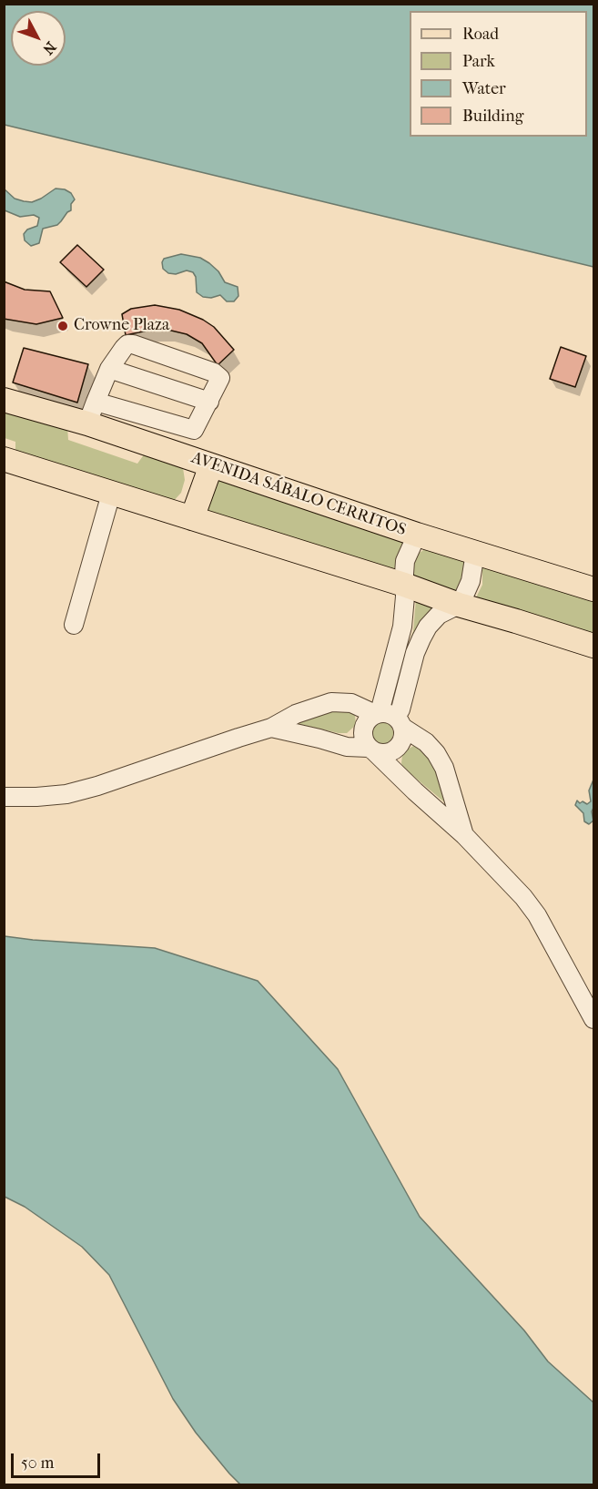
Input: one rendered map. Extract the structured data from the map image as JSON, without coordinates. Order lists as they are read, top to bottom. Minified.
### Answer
{"streets":{"main road":["AVENIDA SÁBALO CERRITOS"]},"places":["Crowne Plaza"],"legend":["Road","Park","Water","Building"],"scale_bar":"50 m","north":"bottom right"}
